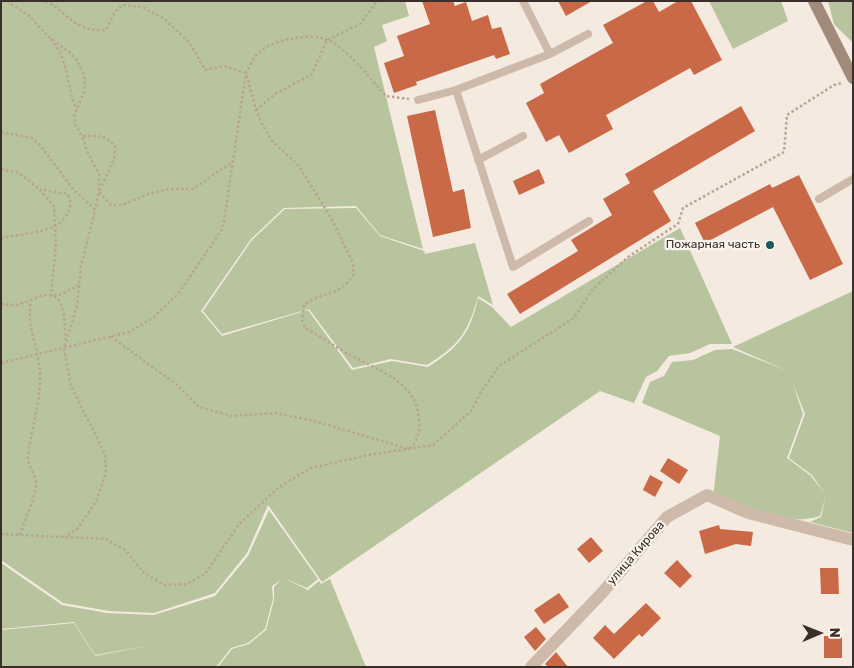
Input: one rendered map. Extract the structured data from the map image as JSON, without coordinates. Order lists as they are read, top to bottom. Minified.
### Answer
{"streets":{"street":["улица Кирова"]},"places":["Пожарная часть"],"north":"right"}
